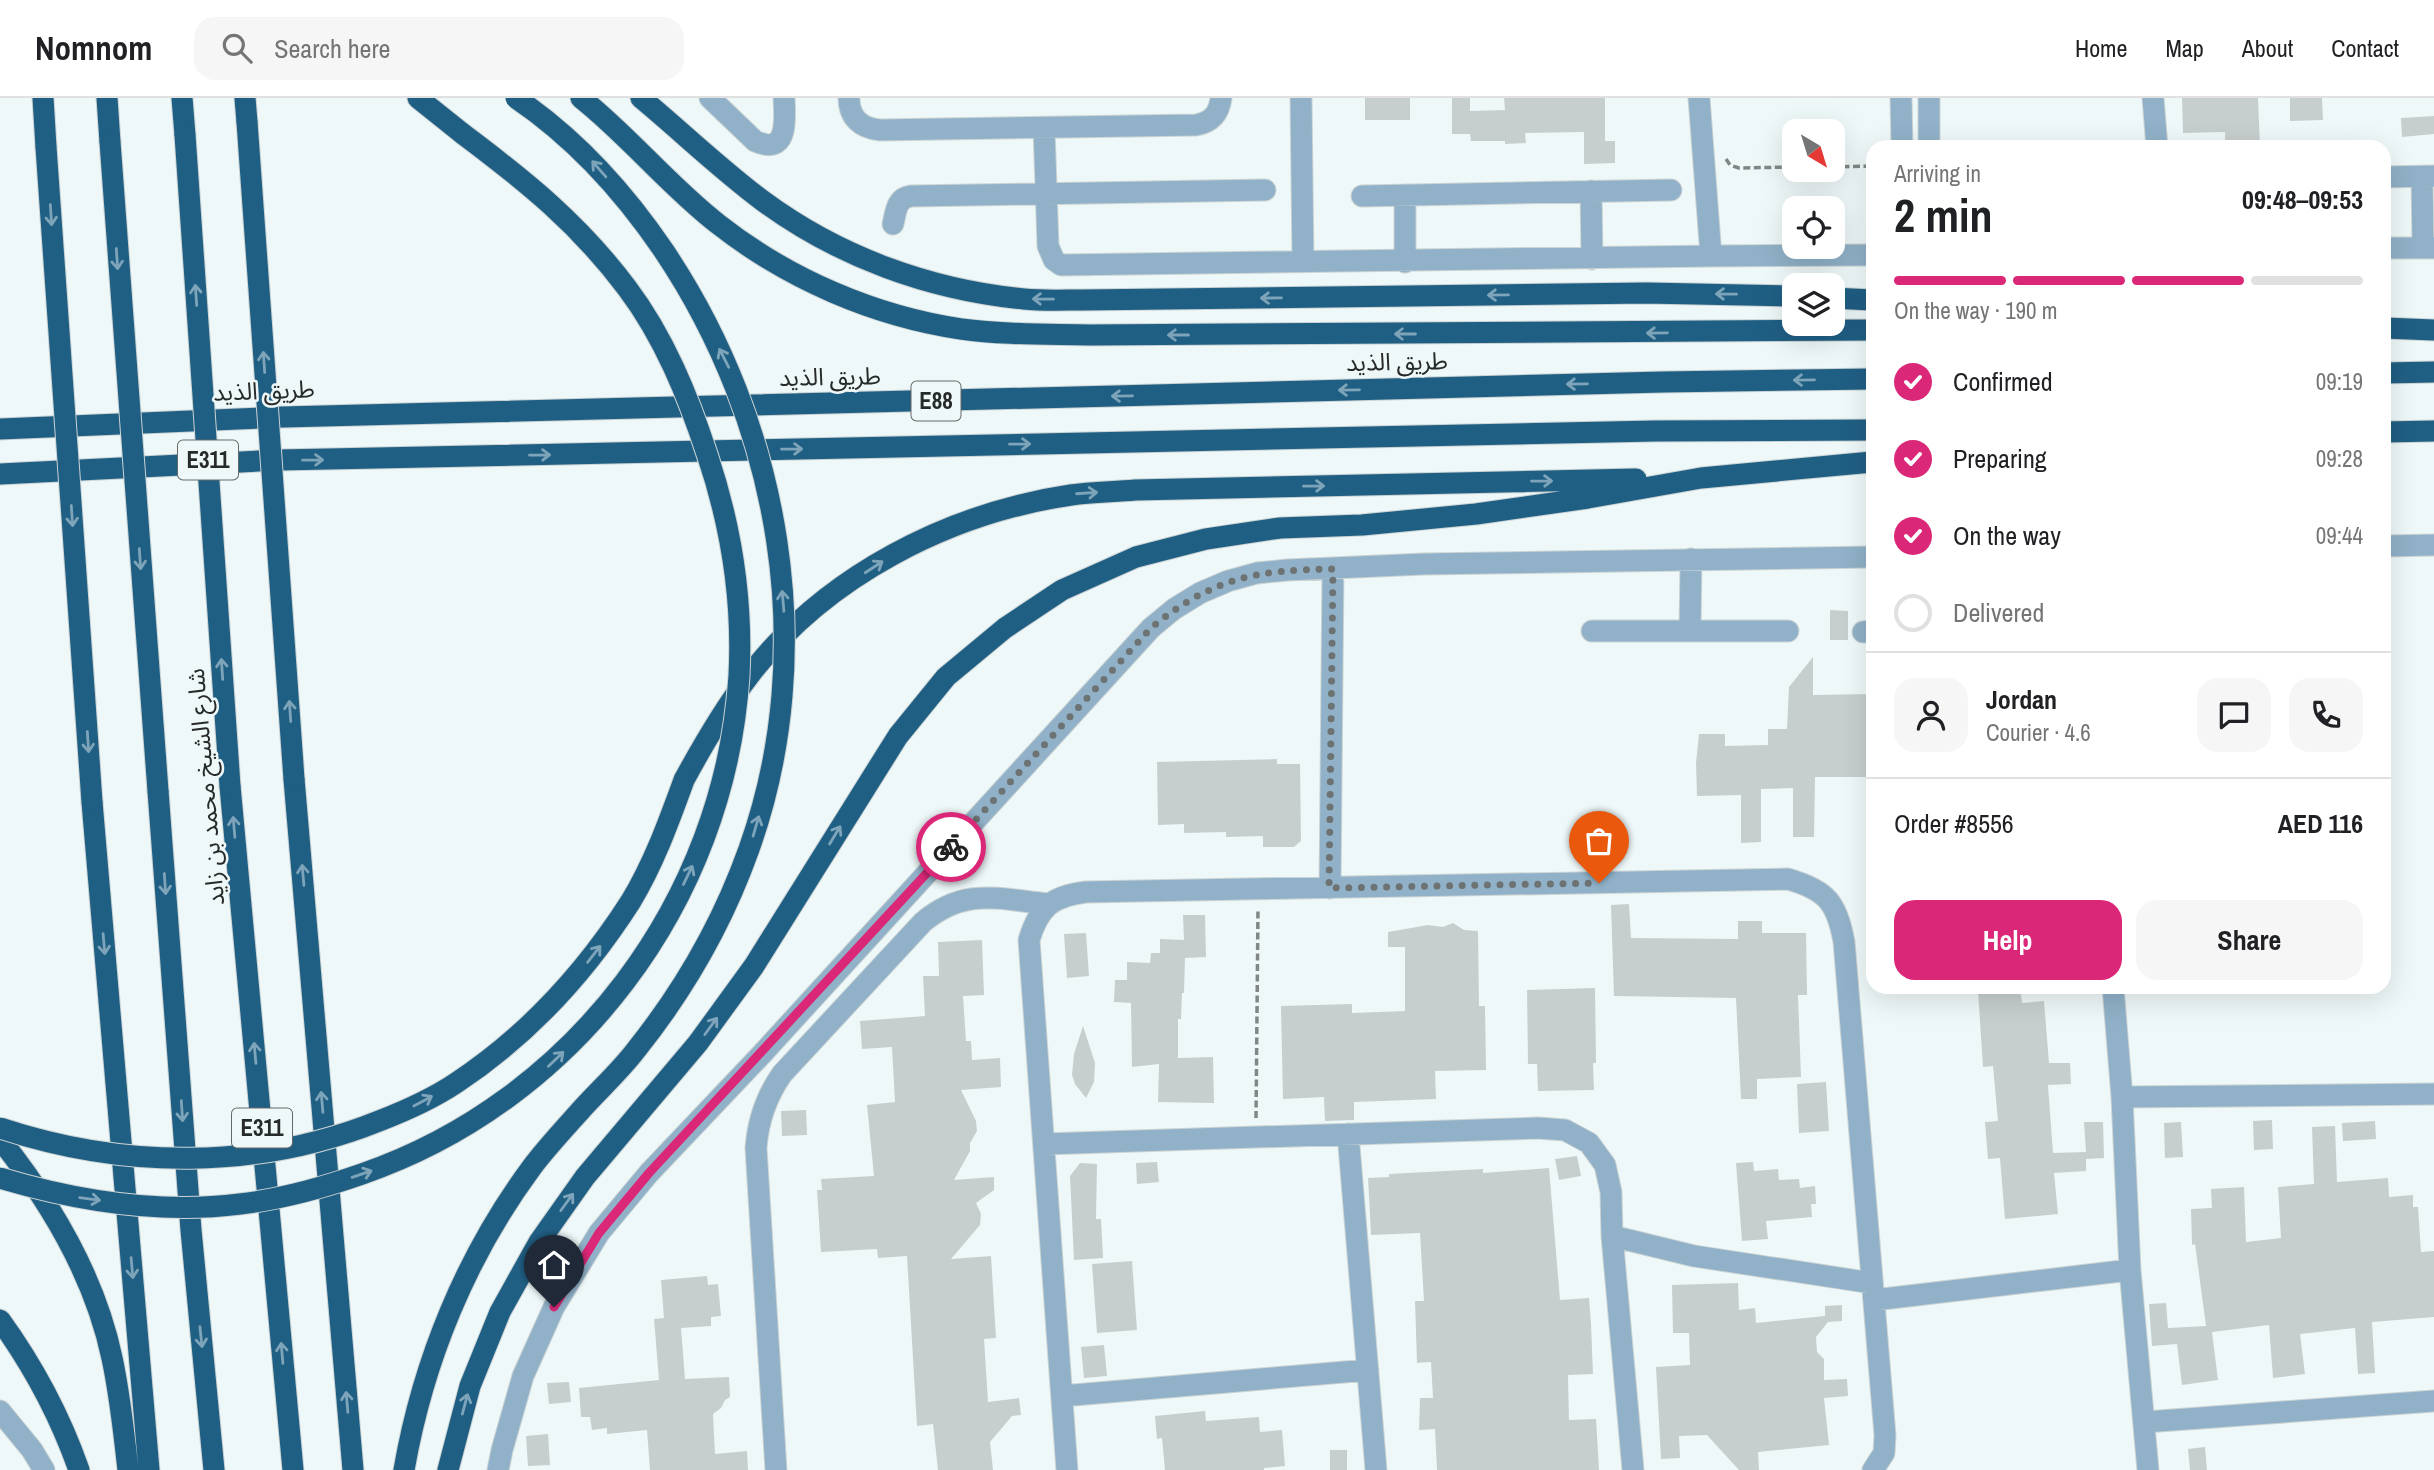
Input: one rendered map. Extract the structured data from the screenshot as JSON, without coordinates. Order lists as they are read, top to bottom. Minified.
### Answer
{"streets":{"highway":["طريق الذيد","E88","E311","شارع الشيخ محمد بن زايد"]},"north":"bottom right","page":{"header":"Nomnom","search":"Search here","nav":["Home","Map","About","Contact"],"heading":["2 min","Arriving in","09:48–09:53"],"panel":["Jordan","Courier · 4.6","Order #8556","AED 116"],"bar":"On the way · 190 m","list":[["Confirmed","09:19"],["Preparing","09:28"],["On the way","09:44"],"Delivered"],"buttons":["Help","Share"]}}
